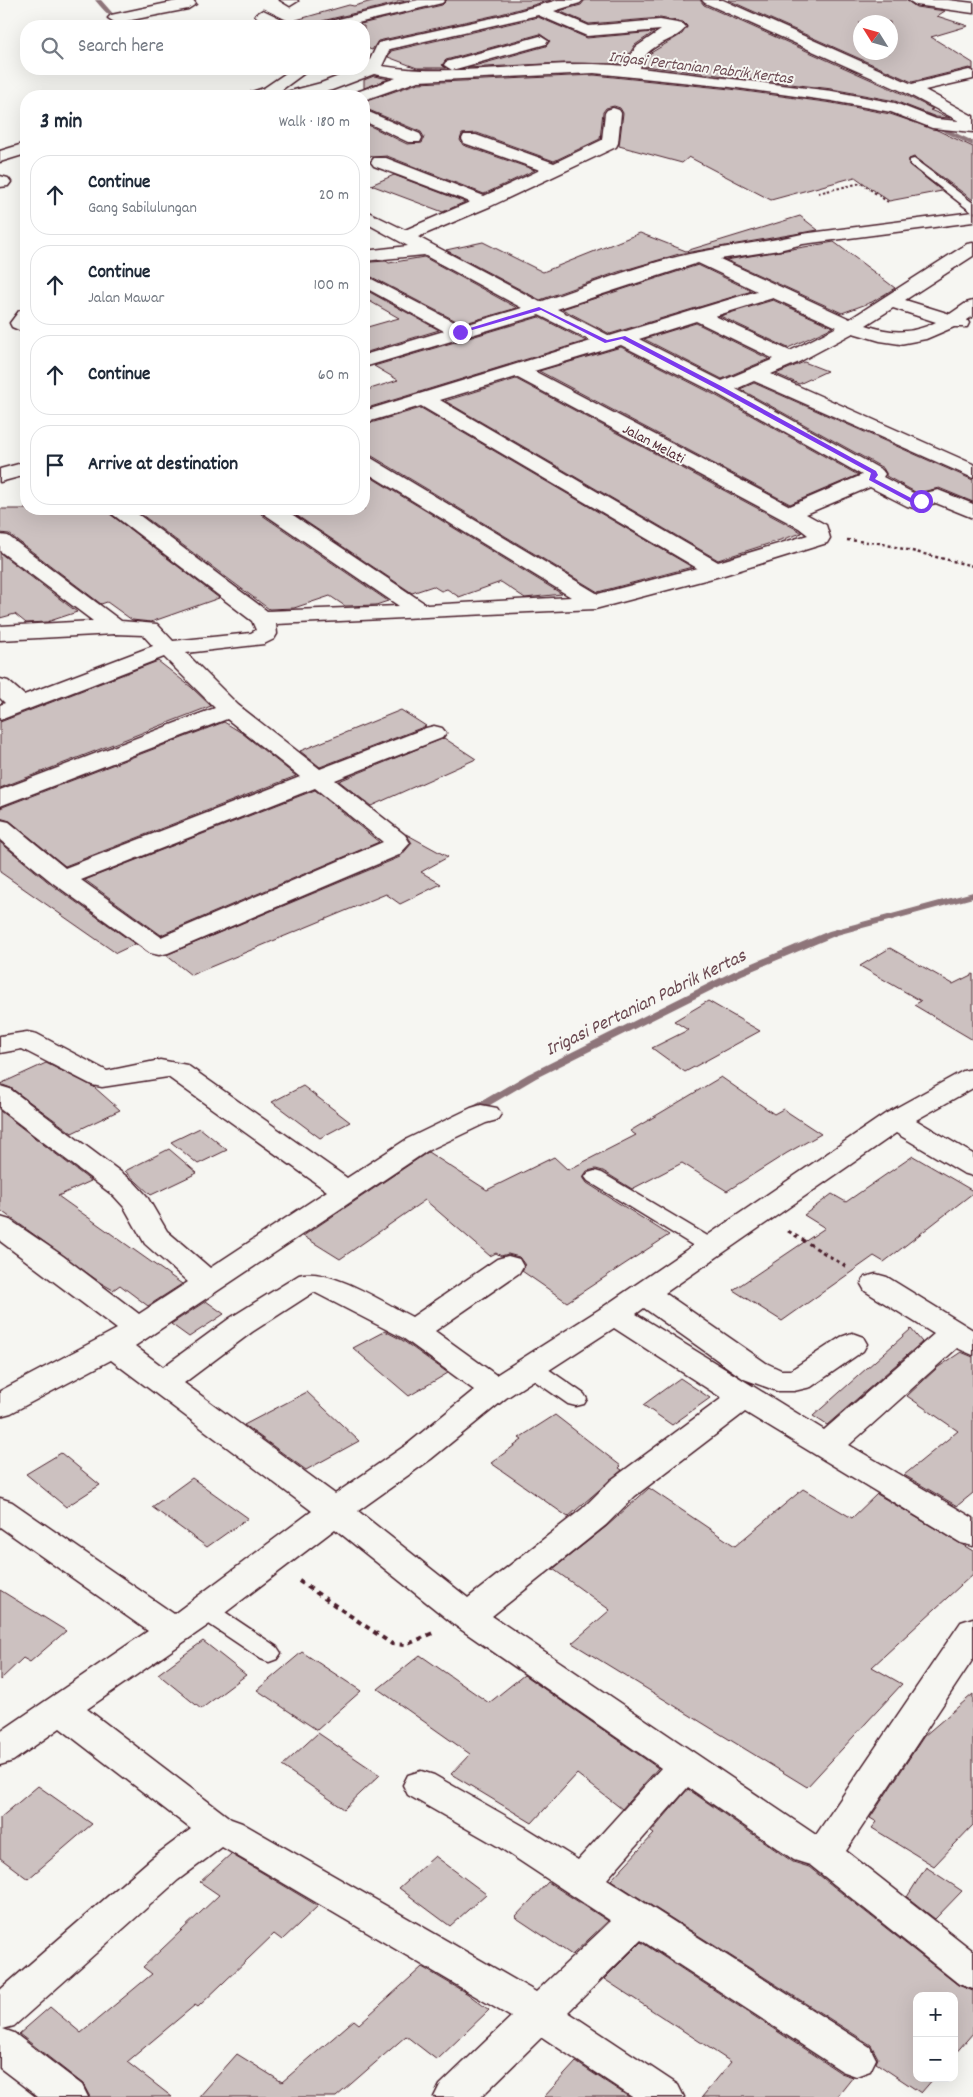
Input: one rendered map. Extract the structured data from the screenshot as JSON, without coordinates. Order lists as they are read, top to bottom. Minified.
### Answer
{"streets":{"street":["Jalan Melati"]},"water":["Irigasi Pertanian Pabrik Kertas"],"north":"top left","page":{"search":"Search here","heading":["3 min","Walk · 180 m"],"list":[["Continue","Gang Sabilulungan","20 m"],["Continue","Jalan Mawar","100 m"],["Continue","60 m"],"Arrive at destination"],"map_buttons":["+","−"]}}
